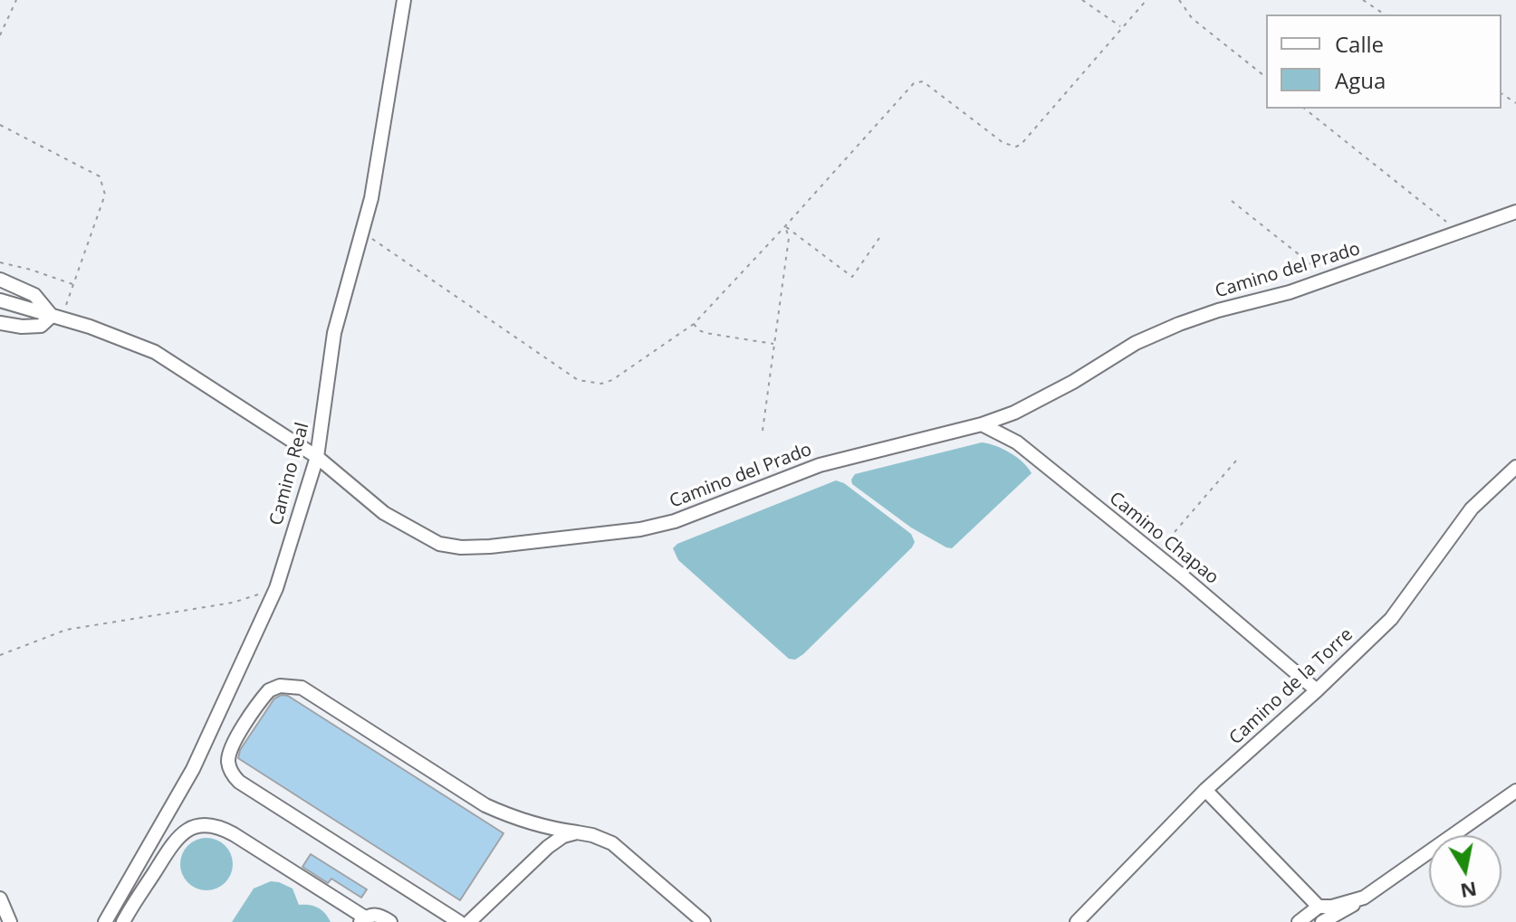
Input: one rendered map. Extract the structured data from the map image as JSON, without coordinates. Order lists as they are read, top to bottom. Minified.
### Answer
{"streets":{"street":["Camino del Prado","Camino Real","Camino Chapao","Camino de la Torre"]},"crossings":[["Camino del Prado","Camino Real"],["Camino del Prado","Camino Chapao"],["Camino Chapao","Camino de la Torre"]],"legend":["Calle","Agua"],"north":"bottom"}
